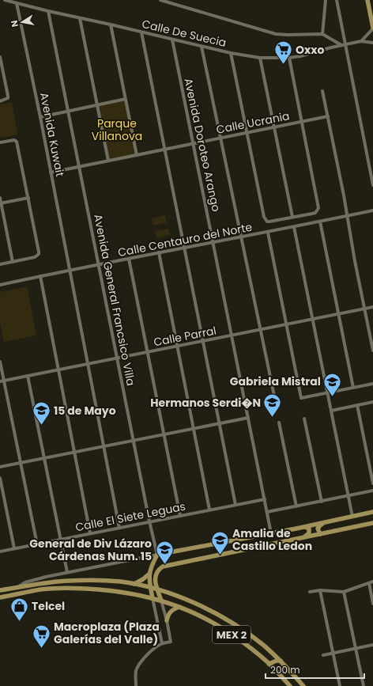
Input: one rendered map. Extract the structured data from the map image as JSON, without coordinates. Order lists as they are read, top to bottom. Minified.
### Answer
{"streets":{"main road":["MEX 2"],"street":["Calle De Suecia","Calle Ucrania","Avenida Kuwait","Avenida Doroteo Arango","Calle Centauro del Norte","Avenida General Francsico Villa","Calle Parral","Calle El Siete Leguas"]},"crossings":[["Calle De Suecia","Avenida Kuwait"],["Calle De Suecia","Avenida Doroteo Arango"],["Calle De Suecia","Avenida General Francsico Villa"],["Calle Ucrania","Avenida Kuwait"],["Calle Ucrania","Avenida Doroteo Arango"],["Calle Ucrania","Avenida General Francsico Villa"],["Avenida Kuwait","Calle Centauro del Norte"],["Avenida Kuwait","Calle Parral"],["Avenida Kuwait","Calle El Siete Leguas"],["Avenida Doroteo Arango","Calle Centauro del Norte"],["Avenida Doroteo Arango","Calle Parral"],["Avenida Doroteo Arango","Calle El Siete Leguas"],["Calle Centauro del Norte","Avenida General Francsico Villa"],["Avenida General Francsico Villa","Calle Parral"],["Avenida General Francsico Villa","Calle El Siete Leguas"]],"parks":["Parque Villanova"],"places":{"supermarket":["Oxxo","Macroplaza (Plaza Galerías del Valle)"],"school or university":["Gabriela Mistral","Hermanos Serdi�N","15 de Mayo","Amalia de Castillo Ledon","General de Div Lázaro Cárdenas Num. 15"],"shop":["Telcel"]},"scale_bar":"200 m","north":"left"}
